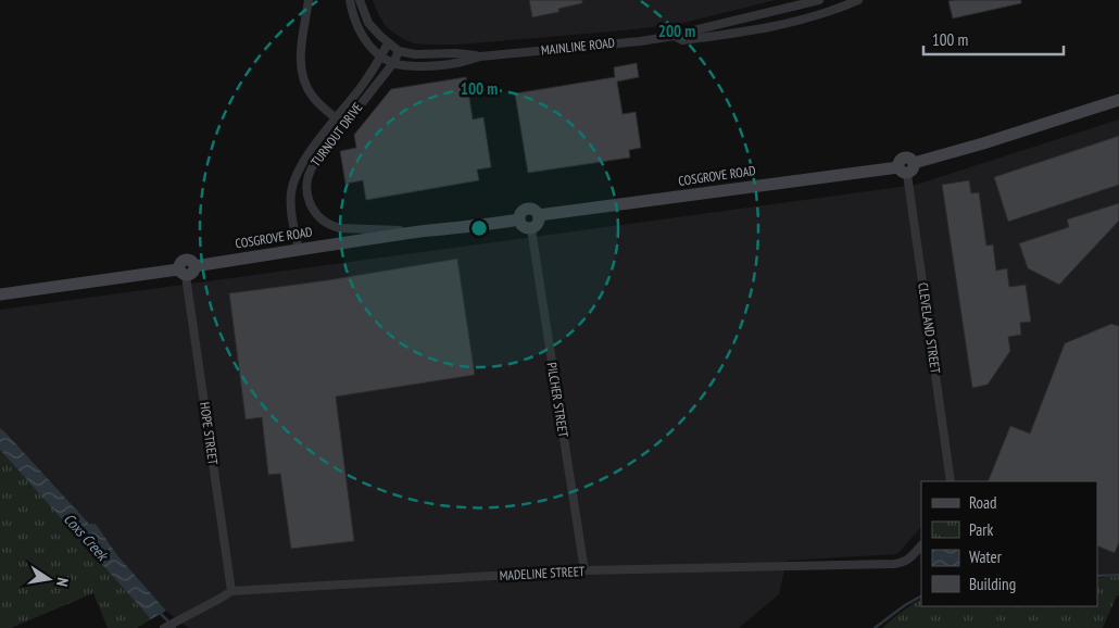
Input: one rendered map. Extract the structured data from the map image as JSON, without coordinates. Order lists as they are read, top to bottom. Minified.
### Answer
{"streets":{"main road":["COSGROVE ROAD"],"street":["MAINLINE ROAD","TURNOUT DRIVE","CLEVELAND STREET","PILCHER STREET","HOPE STREET","MADELINE STREET"]},"crossings":[["MAINLINE ROAD","TURNOUT DRIVE"],["TURNOUT DRIVE","COSGROVE ROAD"],["COSGROVE ROAD","CLEVELAND STREET"],["COSGROVE ROAD","PILCHER STREET"],["COSGROVE ROAD","HOPE STREET"],["PILCHER STREET","MADELINE STREET"],["HOPE STREET","MADELINE STREET"]],"water":["Coxs Creek"],"legend":["Road","Park","Water","Building"],"scale_bar":"100 m","north":"right","rings":["200 m","100 m"]}
